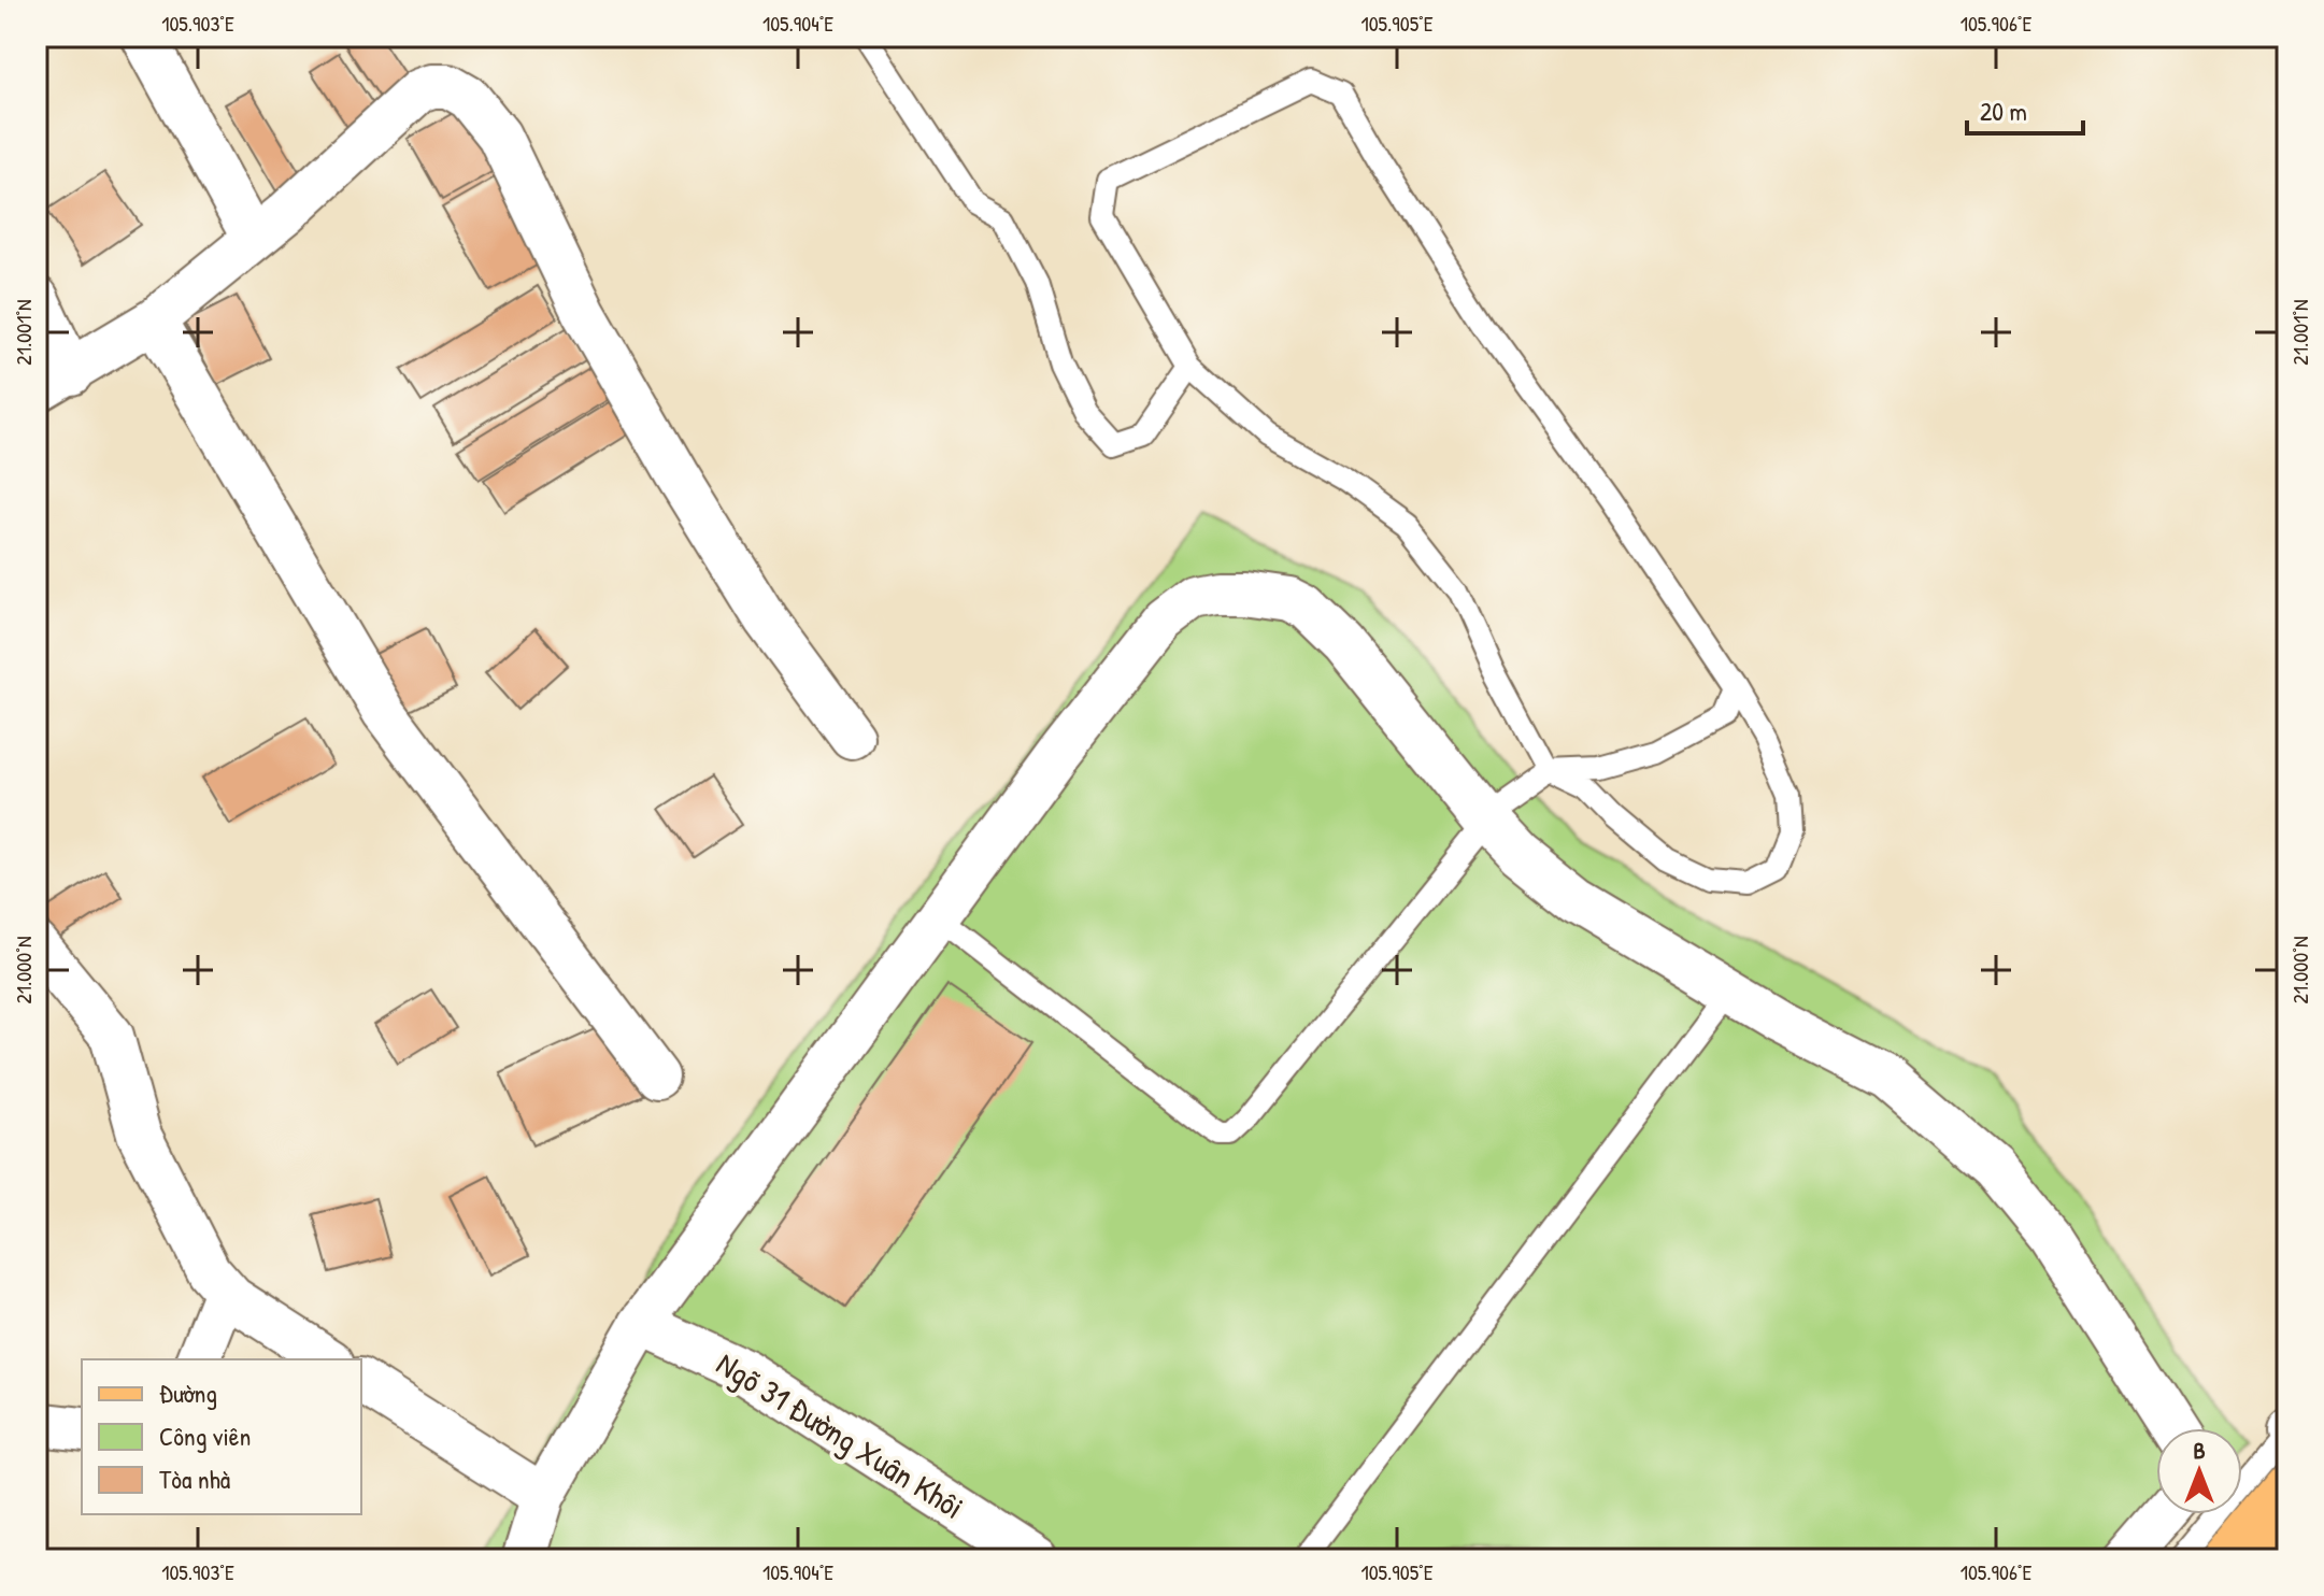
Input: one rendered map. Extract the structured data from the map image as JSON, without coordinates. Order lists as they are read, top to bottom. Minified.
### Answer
{"streets":{"street":["Ngõ 31 Đường Xuân Khôi"]},"legend":["Đường","Công viên","Tòa nhà"],"scale_bar":"20 m","north":"top","coordinates":["105.903°E","105.904°E","105.905°E","105.906°E","21.001°N","21.000°N"]}
